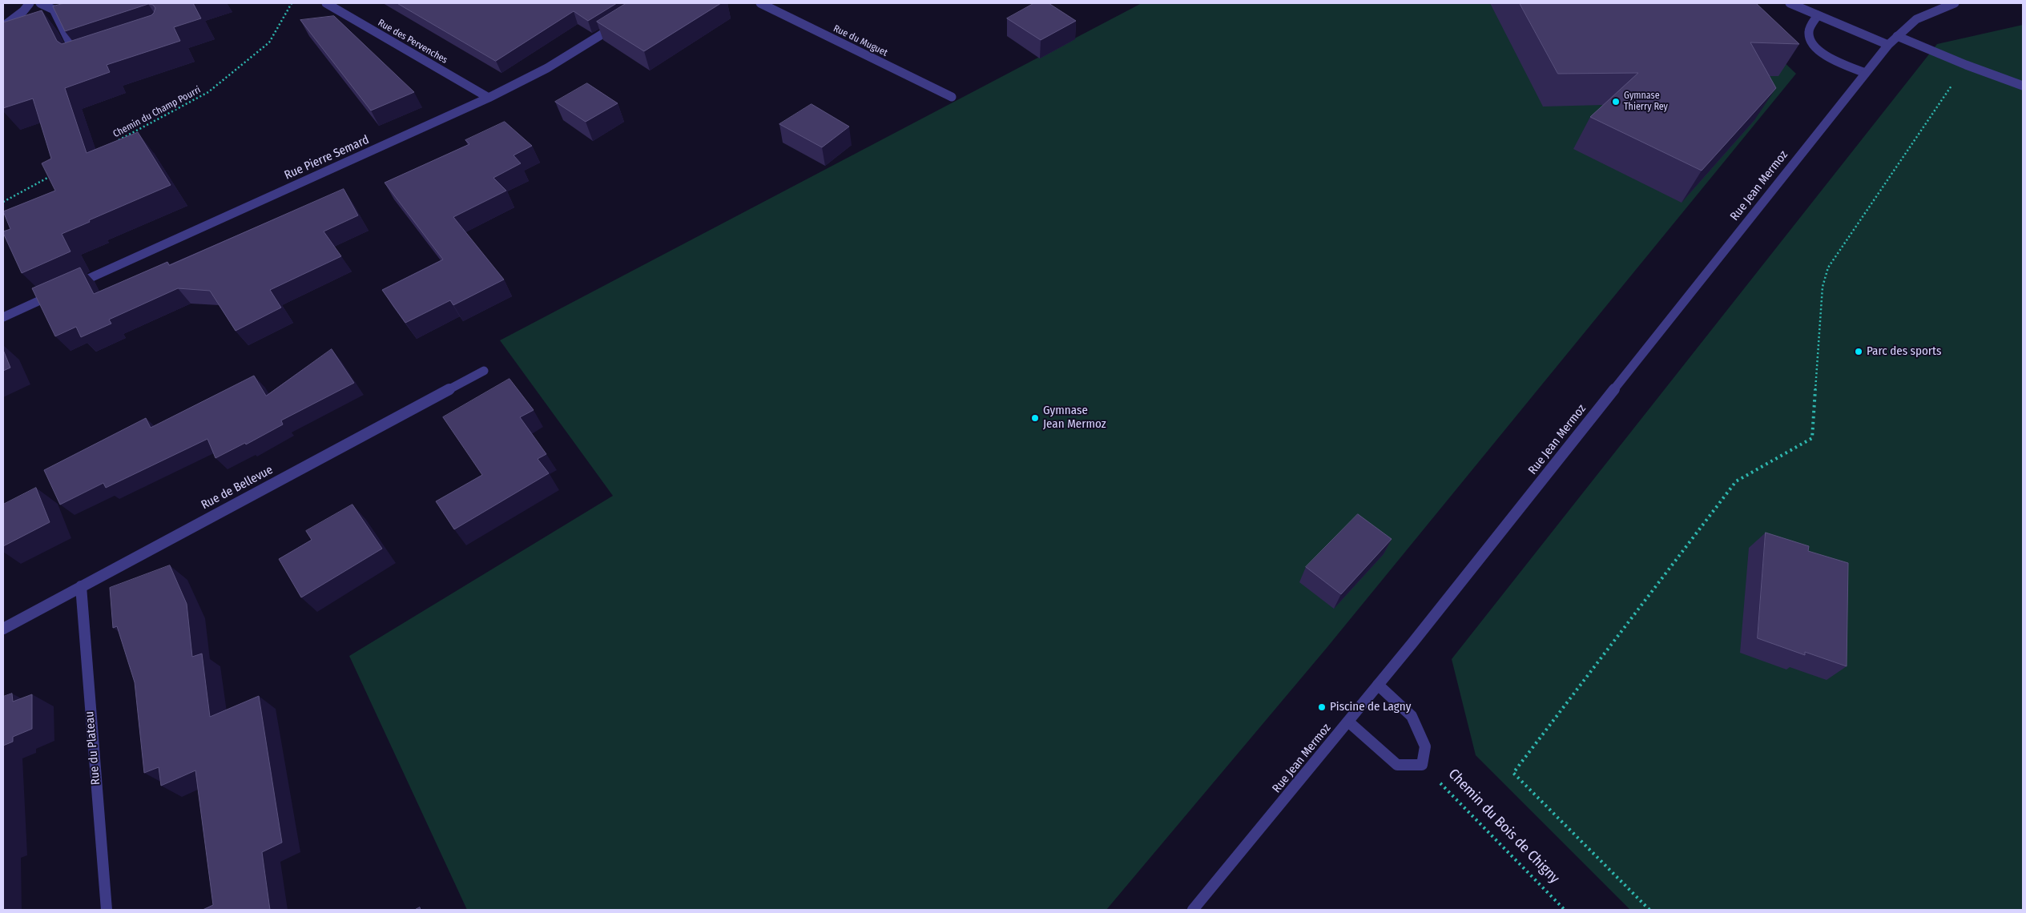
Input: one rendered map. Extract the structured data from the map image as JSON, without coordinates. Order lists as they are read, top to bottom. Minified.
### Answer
{"streets":{"street":["Rue du Muguet","Rue des Pervenches","Rue Pierre Semard","Rue Jean Mermoz","Rue de Bellevue","Rue du Plateau"],"path":["Chemin du Champ Pourri","Chemin du Bois de Chigny"]},"crossings":[["Rue des Pervenches","Rue Pierre Semard"],["Rue de Bellevue","Rue du Plateau"]],"places":["Gymnase Thierry Rey","Parc des sports","Gymnase Jean Mermoz","Piscine de Lagny"]}
